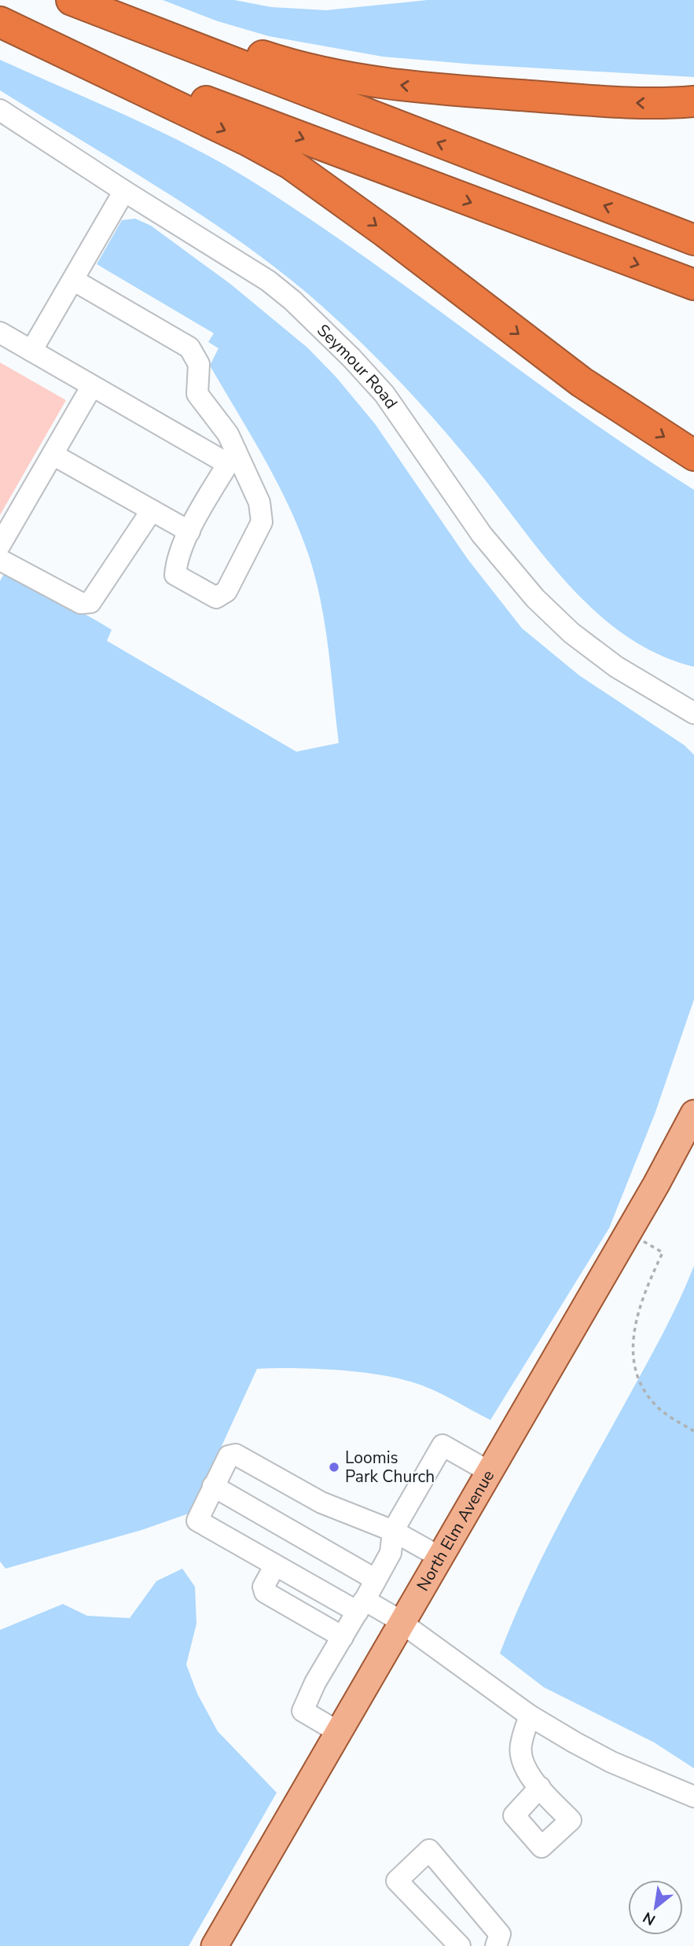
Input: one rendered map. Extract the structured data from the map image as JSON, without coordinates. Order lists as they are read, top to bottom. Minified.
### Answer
{"streets":{"main road":["North Elm Avenue"],"street":["Seymour Road"]},"places":["Loomis Park Church"],"north":"bottom left"}
